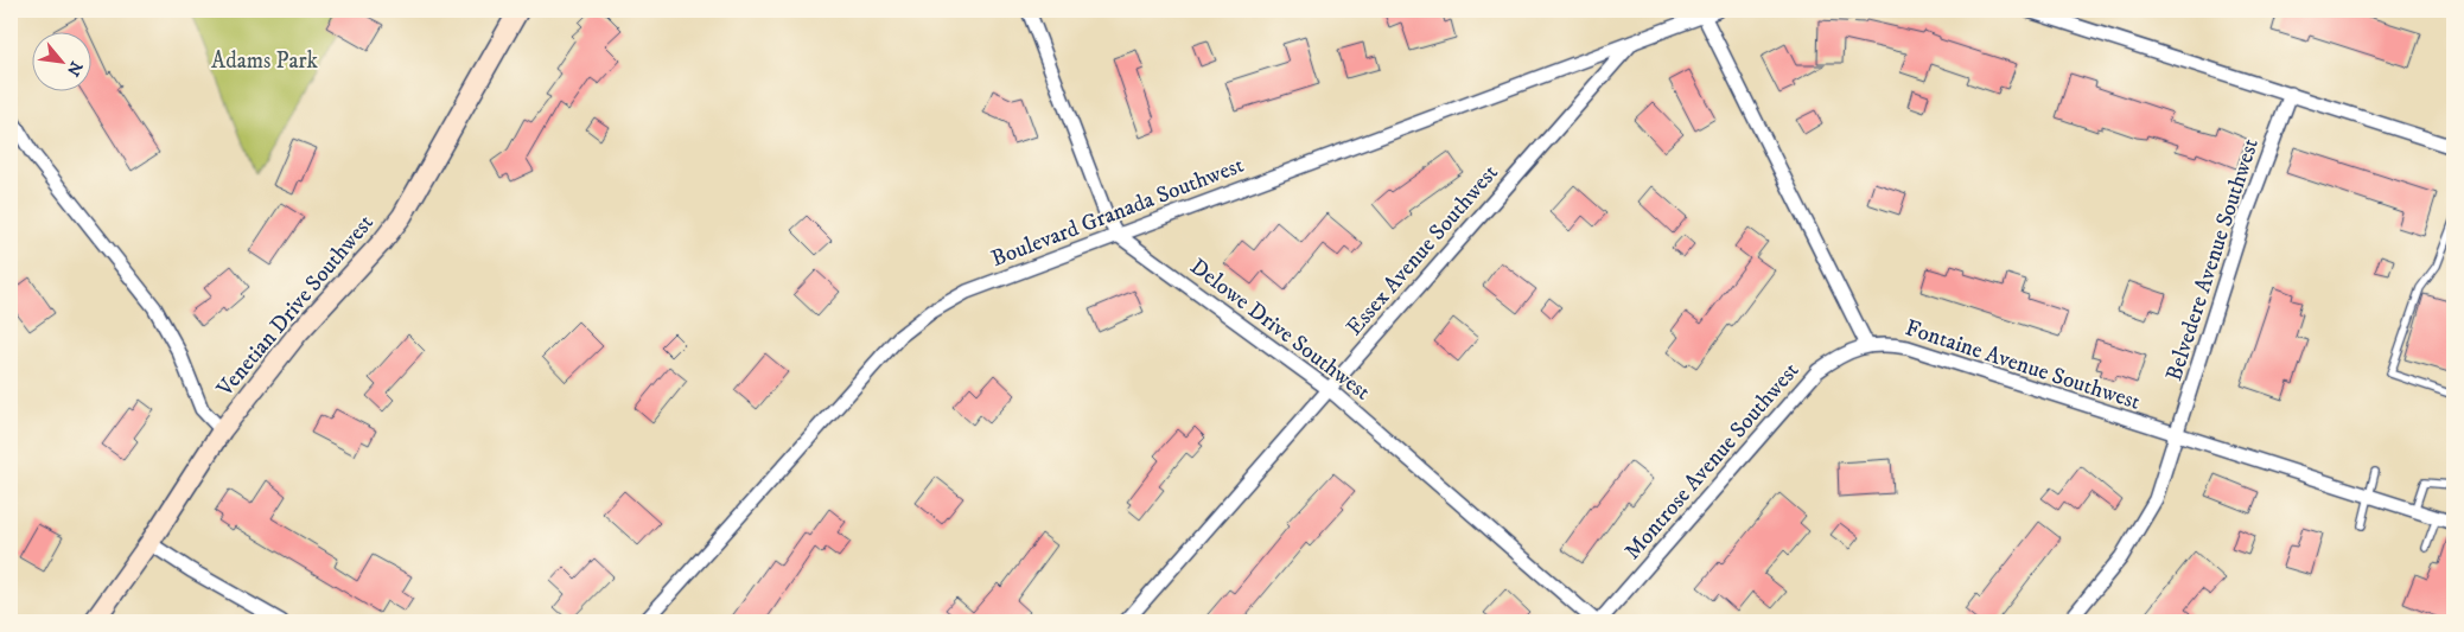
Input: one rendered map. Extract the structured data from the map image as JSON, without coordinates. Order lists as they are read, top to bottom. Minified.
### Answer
{"streets":{"street":["Boulevard Granada Southwest","Essex Avenue Southwest","Belvedere Avenue Southwest","Venetian Drive Southwest","Delowe Drive Southwest","Fontaine Avenue Southwest","Montrose Avenue Southwest"]},"crossings":[["Boulevard Granada Southwest","Essex Avenue Southwest"],["Boulevard Granada Southwest","Delowe Drive Southwest"],["Essex Avenue Southwest","Delowe Drive Southwest"],["Belvedere Avenue Southwest","Fontaine Avenue Southwest"],["Delowe Drive Southwest","Montrose Avenue Southwest"],["Fontaine Avenue Southwest","Montrose Avenue Southwest"]],"parks":["Adams Park"],"north":"bottom right"}
